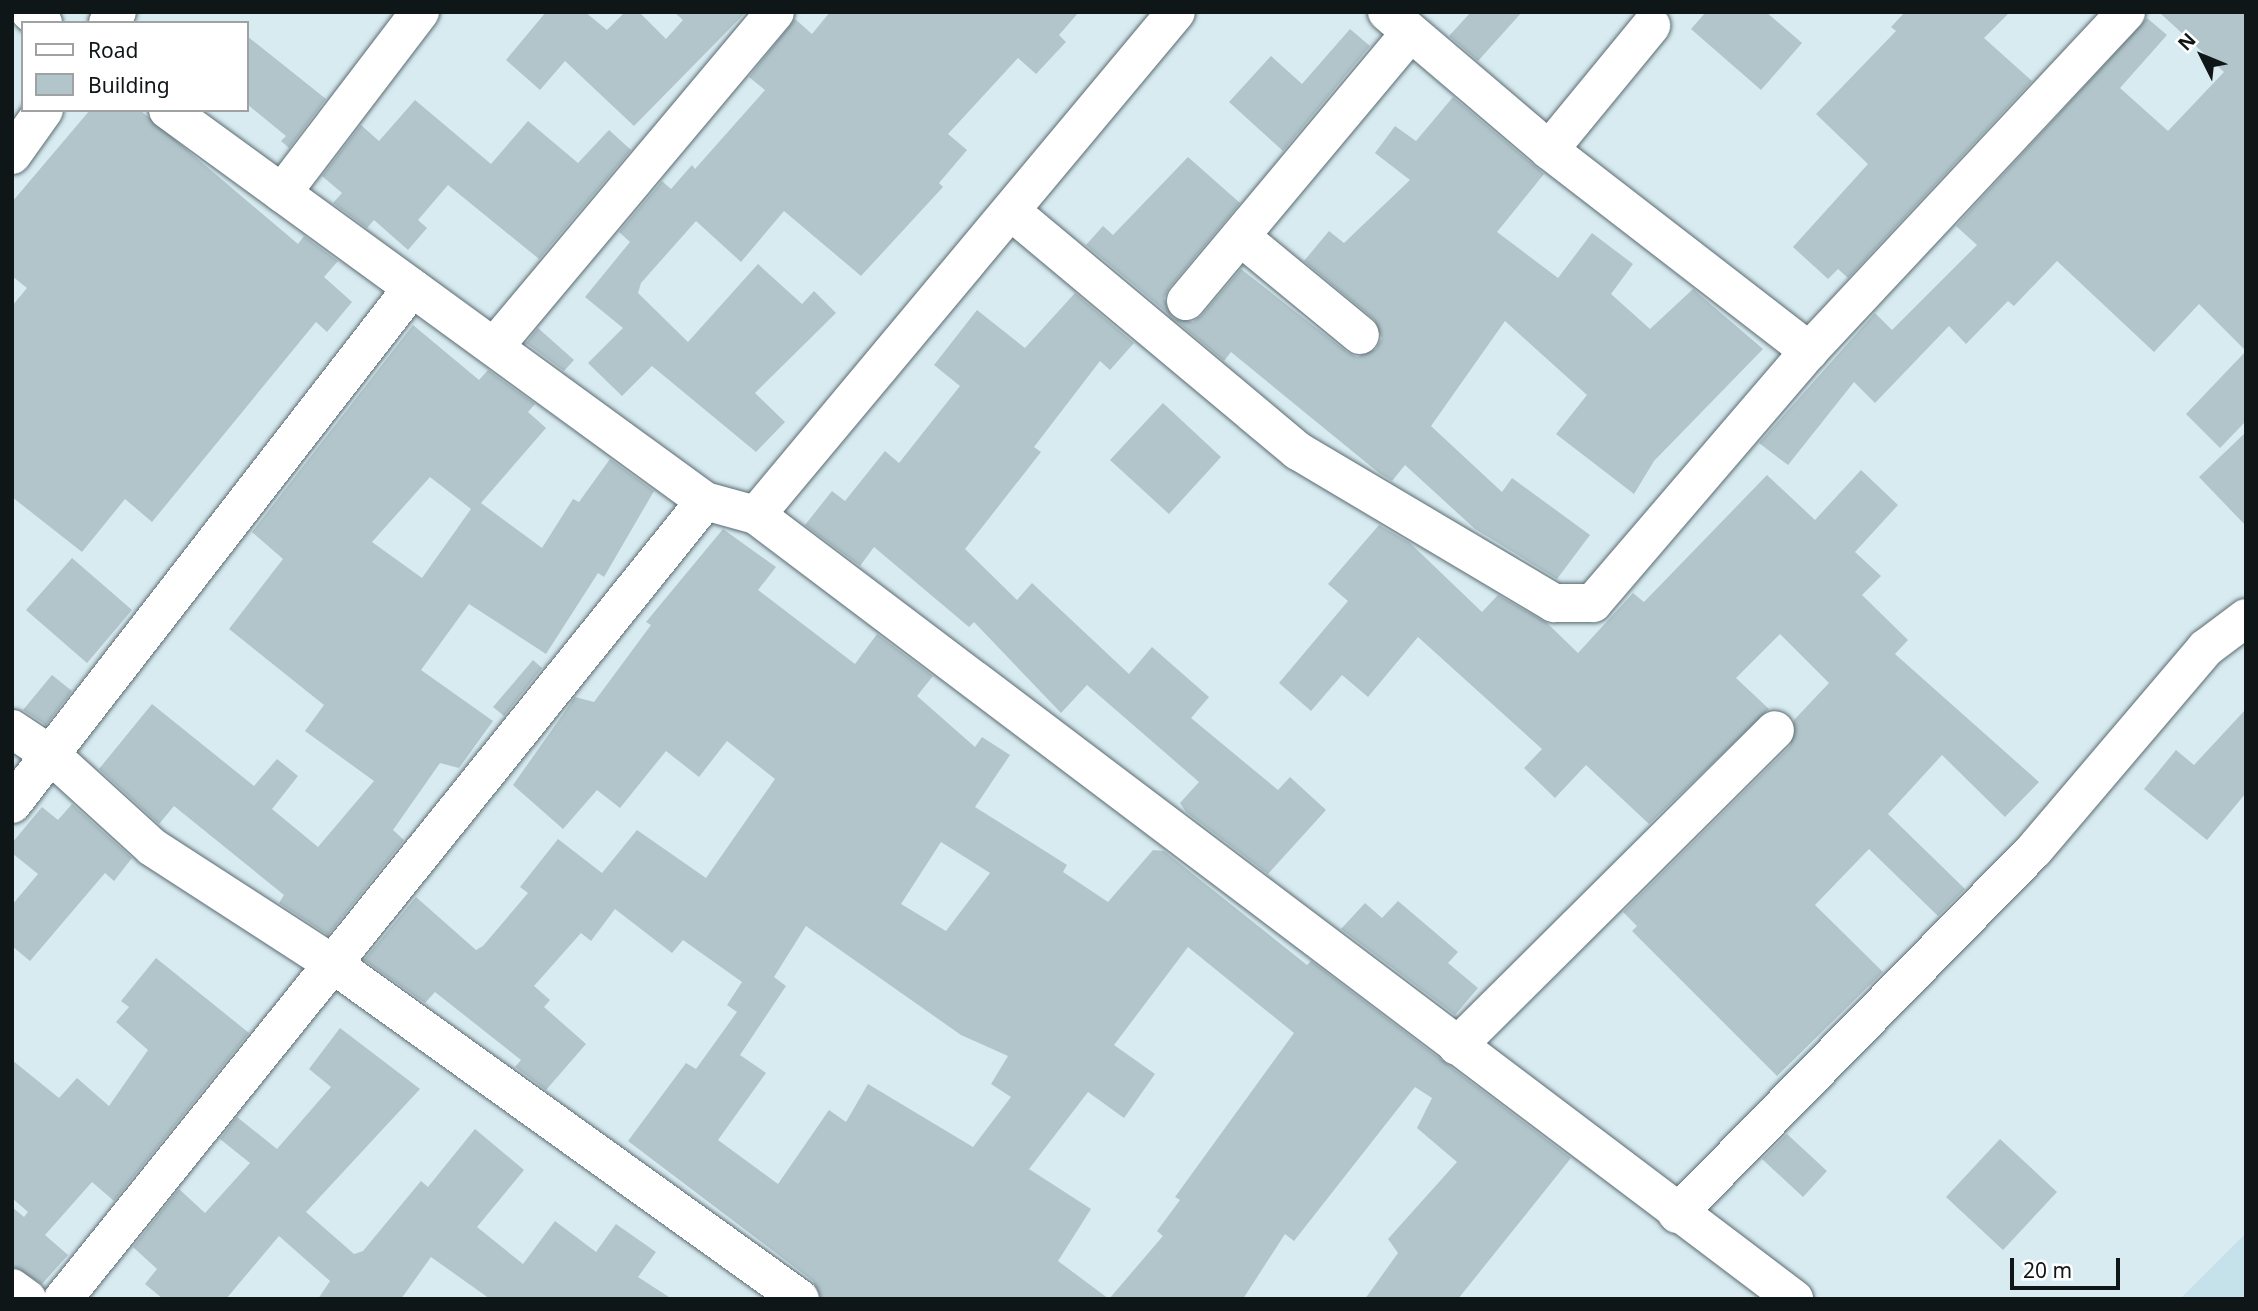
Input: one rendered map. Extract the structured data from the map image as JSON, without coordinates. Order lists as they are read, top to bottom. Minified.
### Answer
{"legend":["Road","Building"],"scale_bar":"20 m","north":"top left"}
